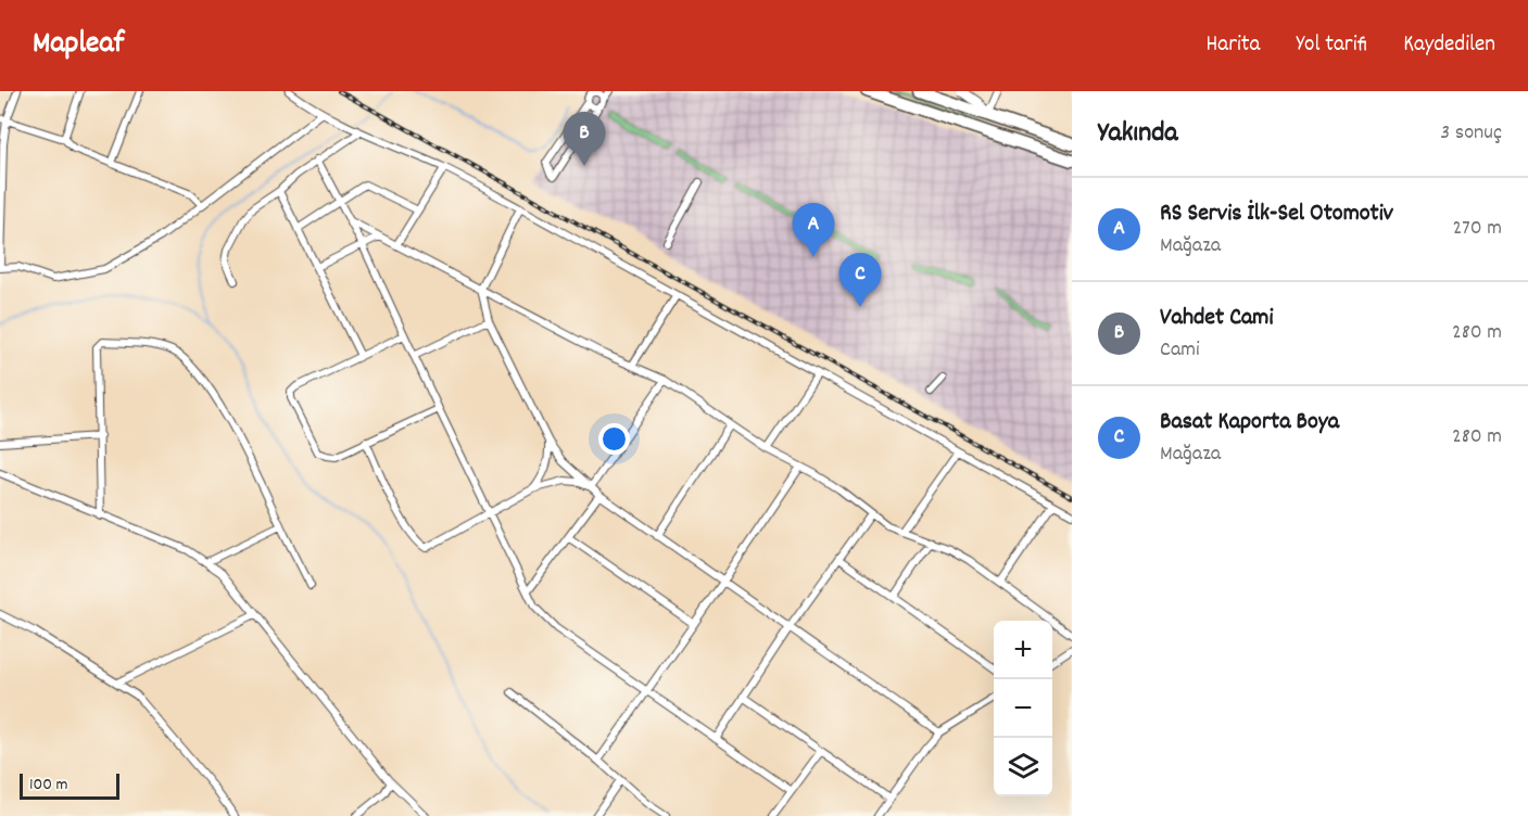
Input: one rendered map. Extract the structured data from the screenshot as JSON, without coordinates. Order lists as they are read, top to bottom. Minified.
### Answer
{"scale_bar":"100 m","page":{"header":"Mapleaf","nav":["Harita","Yol tarifi","Kaydedilen"],"heading":["Yakında","3 sonuç"],"pins":["B","A","C"],"list":[{"mark":"A","name":"RS Servis İlk-Sel Otomotiv","note":"Mağaza","value":"270 m"},{"mark":"B","name":"Vahdet Cami","note":"Cami","value":"280 m"},{"mark":"C","name":"Basat Kaporta Boya","note":"Mağaza","value":"280 m"}],"map_buttons":["+","−"],"scale":"100 m"}}
